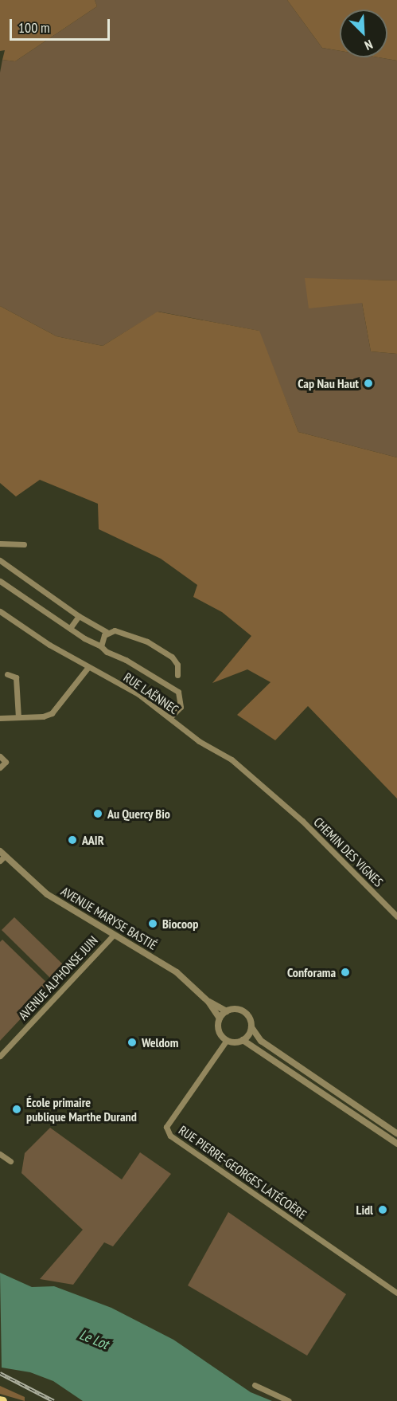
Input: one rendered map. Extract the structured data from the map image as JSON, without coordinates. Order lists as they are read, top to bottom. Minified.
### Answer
{"streets":{"street":["RUE LAËNNEC","CHEMIN DES VIGNES","AVENUE MARYSE BASTIÉ","AVENUE ALPHONSE JUIN","RUE PIERRE-GEORGES LATÉCOÈRE"]},"crossings":[["RUE LAËNNEC","CHEMIN DES VIGNES"],["AVENUE MARYSE BASTIÉ","AVENUE ALPHONSE JUIN"],["AVENUE MARYSE BASTIÉ","RUE PIERRE-GEORGES LATÉCOÈRE"]],"water":["Le Lot"],"places":["Cap Nau Haut","Au Quercy Bio","AAIR","Biocoop","Conforama","Weldom","École primaire publique Marthe Durand","Lidl"],"scale_bar":"100 m","north":"bottom right"}
